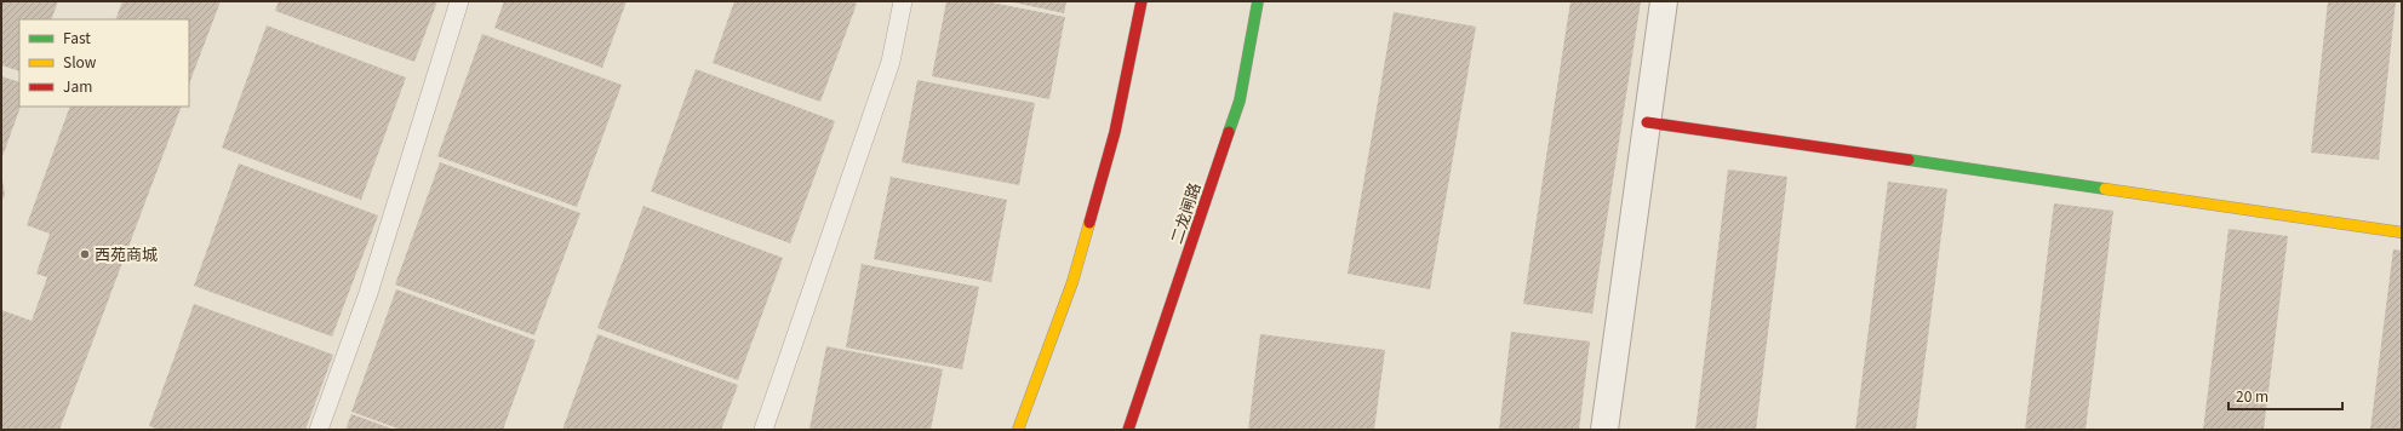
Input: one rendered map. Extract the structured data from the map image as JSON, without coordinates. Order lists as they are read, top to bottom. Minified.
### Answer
{"streets":{"main road":["二龙闸路"]},"places":["西苑商城"],"legend":["Fast","Slow","Jam"],"scale_bar":"20 m"}
